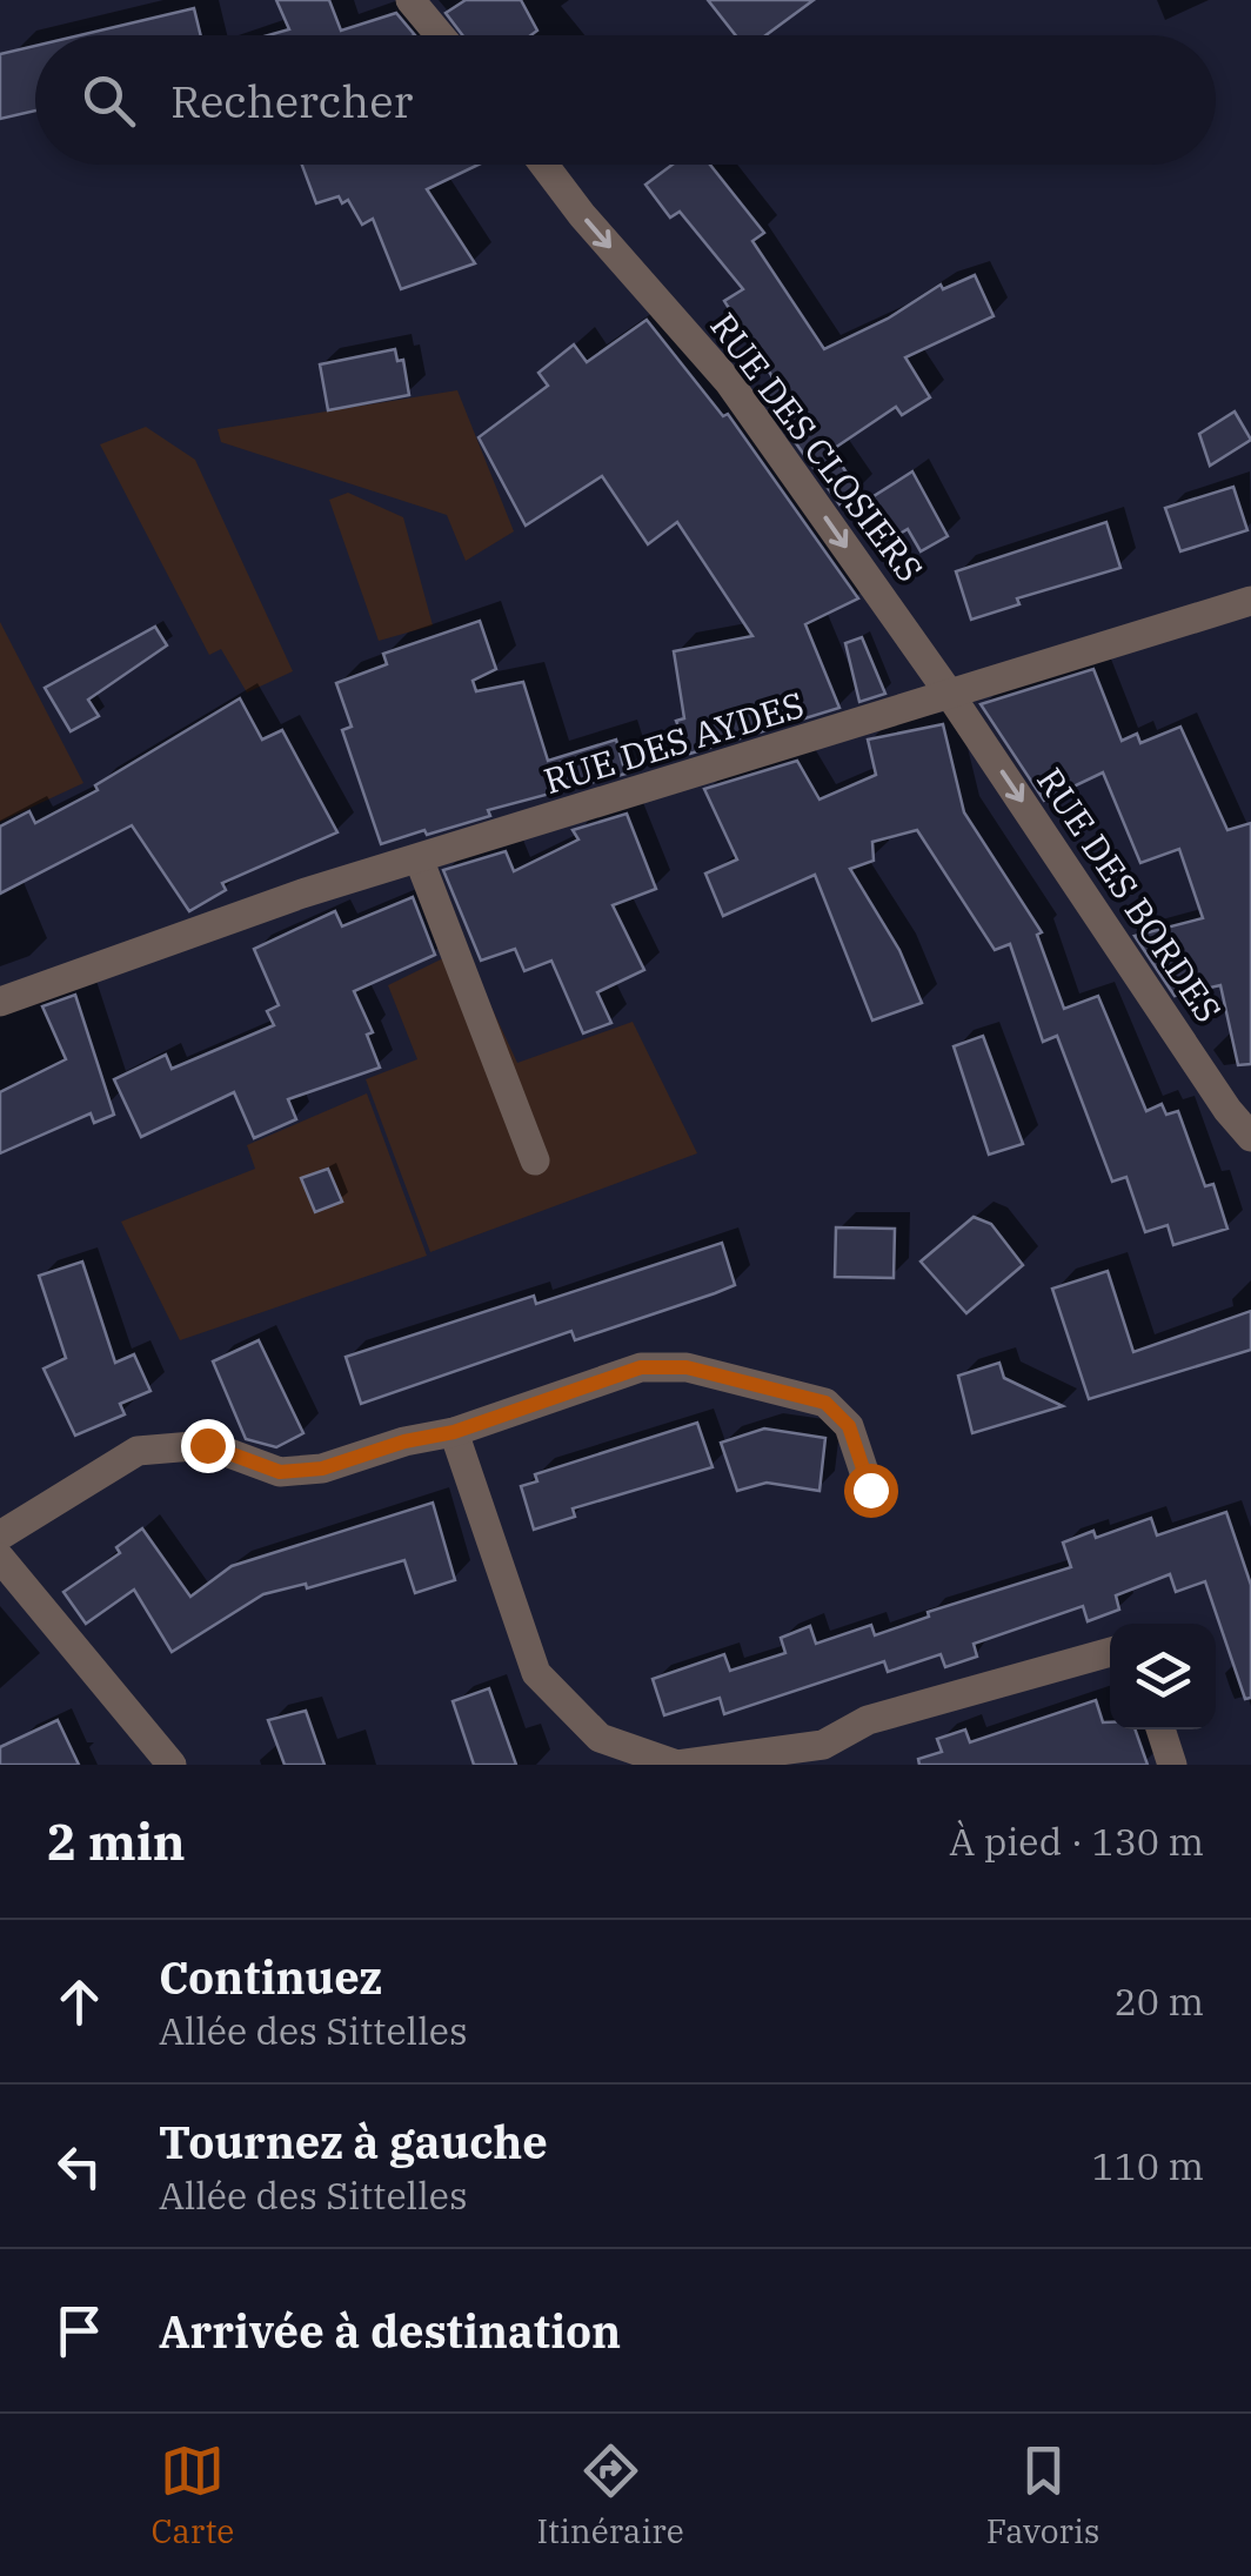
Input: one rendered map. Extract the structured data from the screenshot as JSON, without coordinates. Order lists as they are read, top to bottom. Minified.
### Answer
{"streets":{"street":["RUE DES CLOSIERS","RUE DES AYDES","RUE DES BORDES"]},"crossings":[["RUE DES CLOSIERS","RUE DES AYDES"],["RUE DES CLOSIERS","RUE DES BORDES"],["RUE DES AYDES","RUE DES BORDES"]],"one_way":["RUE DES CLOSIERS","RUE DES BORDES"],"page":{"search":"Rechercher","heading":["2 min","À pied · 130 m"],"list":[["Continuez","Allée des Sittelles","20 m"],["Tournez à gauche","Allée des Sittelles","110 m"],"Arrivée à destination"],"nav":["Carte","Itinéraire","Favoris"]}}
